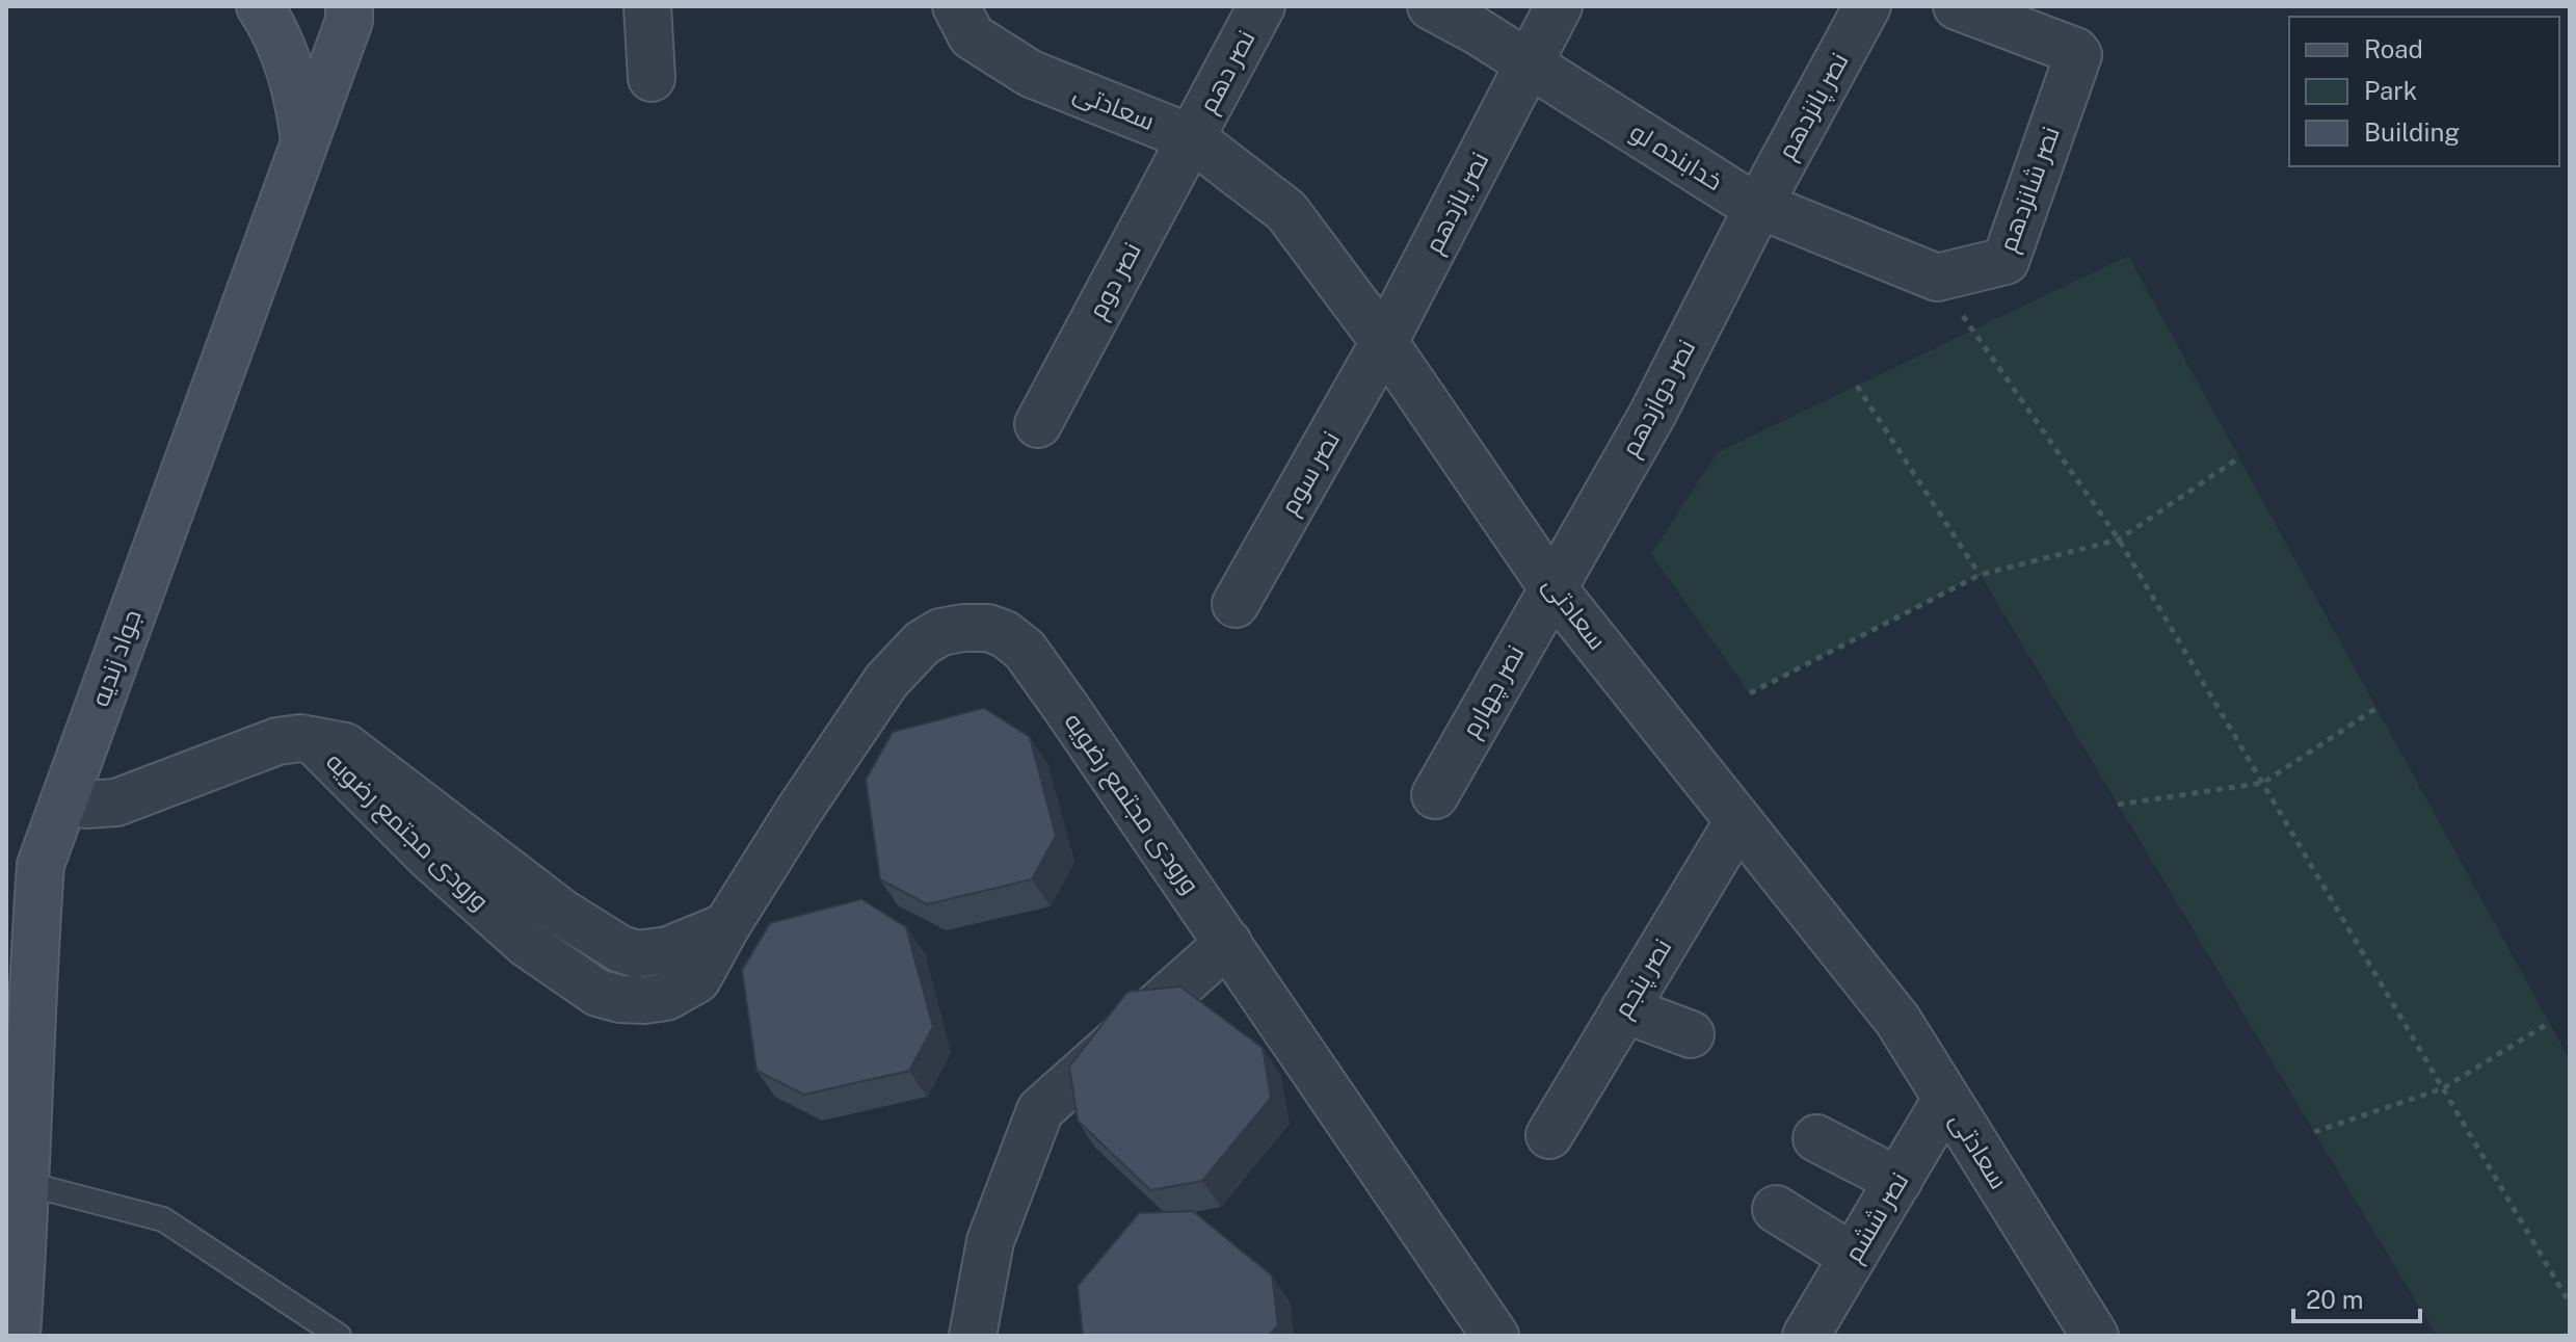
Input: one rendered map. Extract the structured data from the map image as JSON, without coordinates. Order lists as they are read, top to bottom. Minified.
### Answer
{"streets":{"main road":["جواد زندیه"],"street":["نصر دهم","نصر پانزدهم","سعادتی","خدابنده لو","نصر شانزدهم","نصر یازدهم","نصر دوم","نصر دوازدهم","نصر سوم","نصر چهارم","ورودی مجتمع رضویه","نصر پنجم","نصر ششم"]},"crossings":[["نصر دهم","سعادتی"],["نصر دهم","نصر دوم"],["نصر پانزدهم","خدابنده لو"],["نصر پانزدهم","نصر دوازدهم"],["سعادتی","نصر یازدهم"],["سعادتی","نصر دوم"],["سعادتی","نصر دوازدهم"],["سعادتی","نصر سوم"],["سعادتی","نصر چهارم"],["سعادتی","نصر پنجم"],["سعادتی","نصر ششم"],["خدابنده لو","نصر شانزدهم"],["خدابنده لو","نصر یازدهم"],["خدابنده لو","نصر دوازدهم"],["نصر یازدهم","نصر سوم"],["نصر دوازدهم","نصر چهارم"],["جواد زندیه","ورودی مجتمع رضویه"]],"legend":["Road","Park","Building"],"scale_bar":"20 m"}
